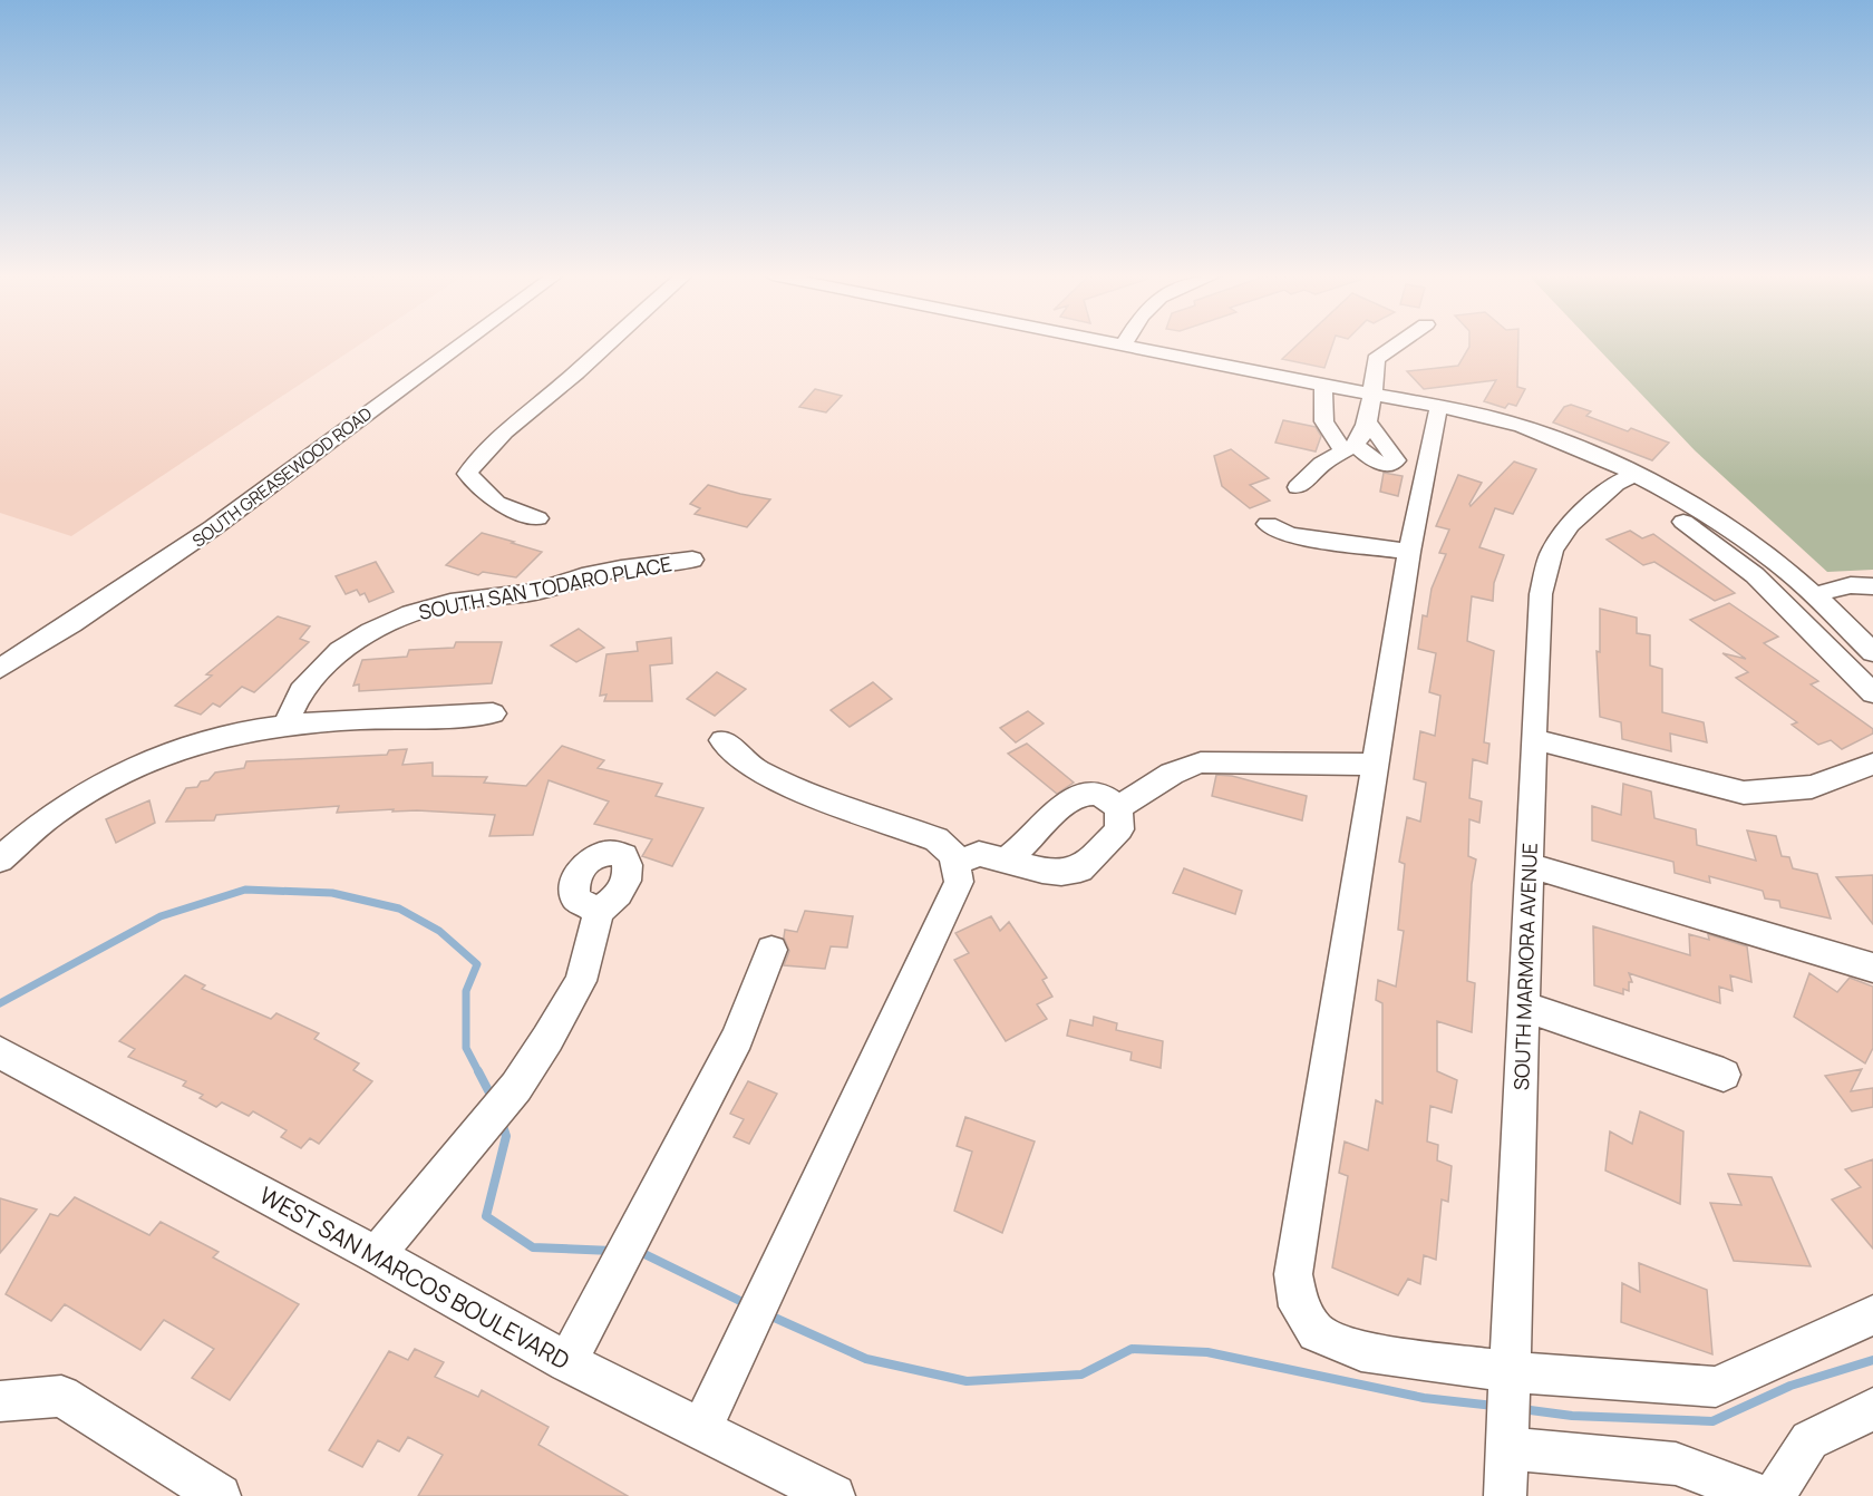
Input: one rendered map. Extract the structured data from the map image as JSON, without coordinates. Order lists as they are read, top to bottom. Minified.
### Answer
{"streets":{"street":["SOUTH GREASEWOOD ROAD","SOUTH SAN TODARO PLACE","SOUTH MARMORA AVENUE","WEST SAN MARCOS BOULEVARD"]}}
